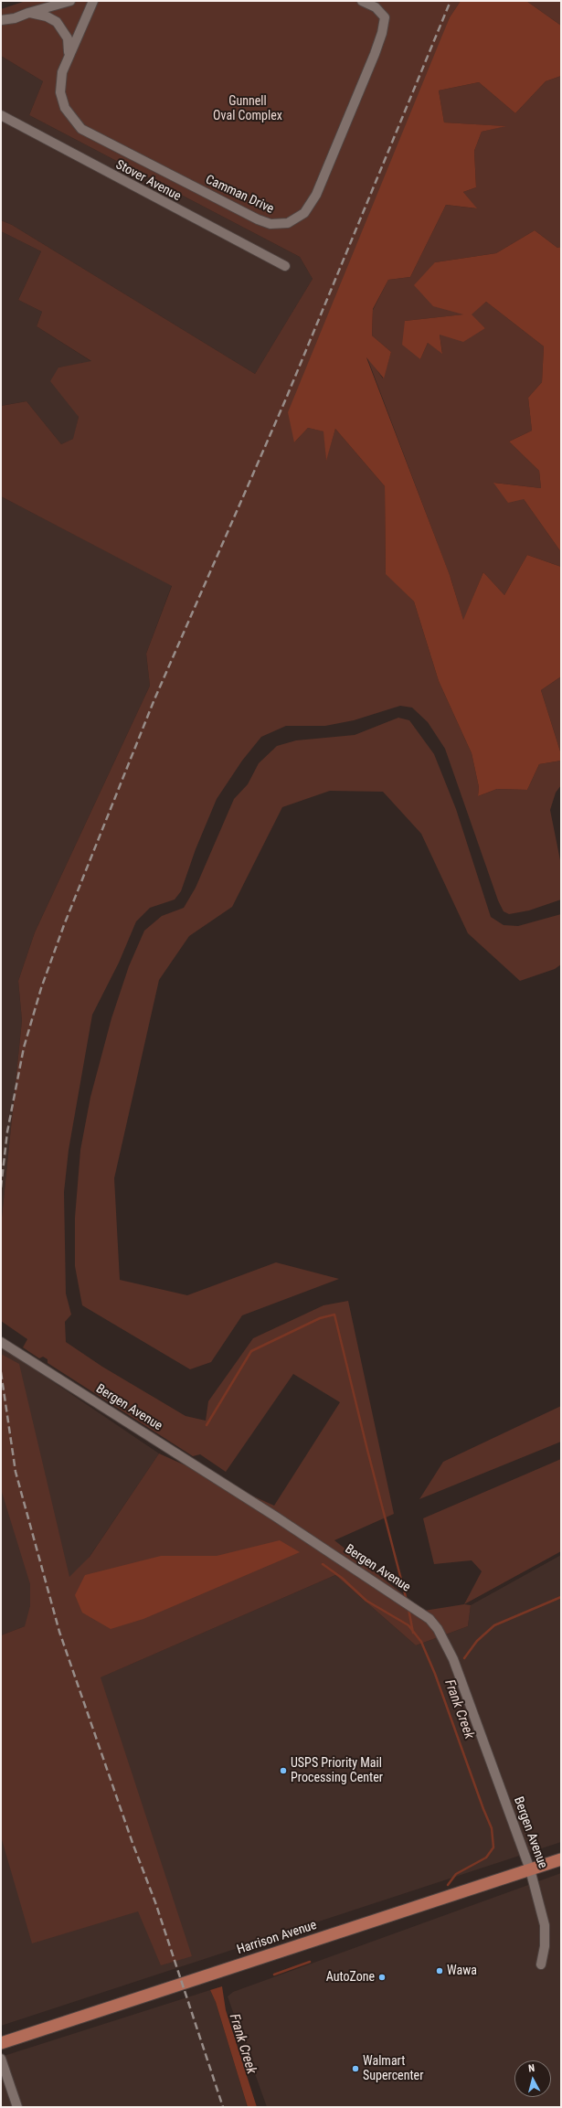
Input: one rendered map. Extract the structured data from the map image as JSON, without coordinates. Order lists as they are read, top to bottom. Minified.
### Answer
{"streets":{"main road":["Harrison Avenue"],"street":["Stover Avenue","Camman Drive","Bergen Avenue"]},"crossings":[["Bergen Avenue","Harrison Avenue"]],"water":["Frank Creek"],"parks":["Gunnell Oval Complex"],"places":["USPS Priority Mail Processing Center","Wawa","AutoZone","Walmart Supercenter"],"north":"top"}
